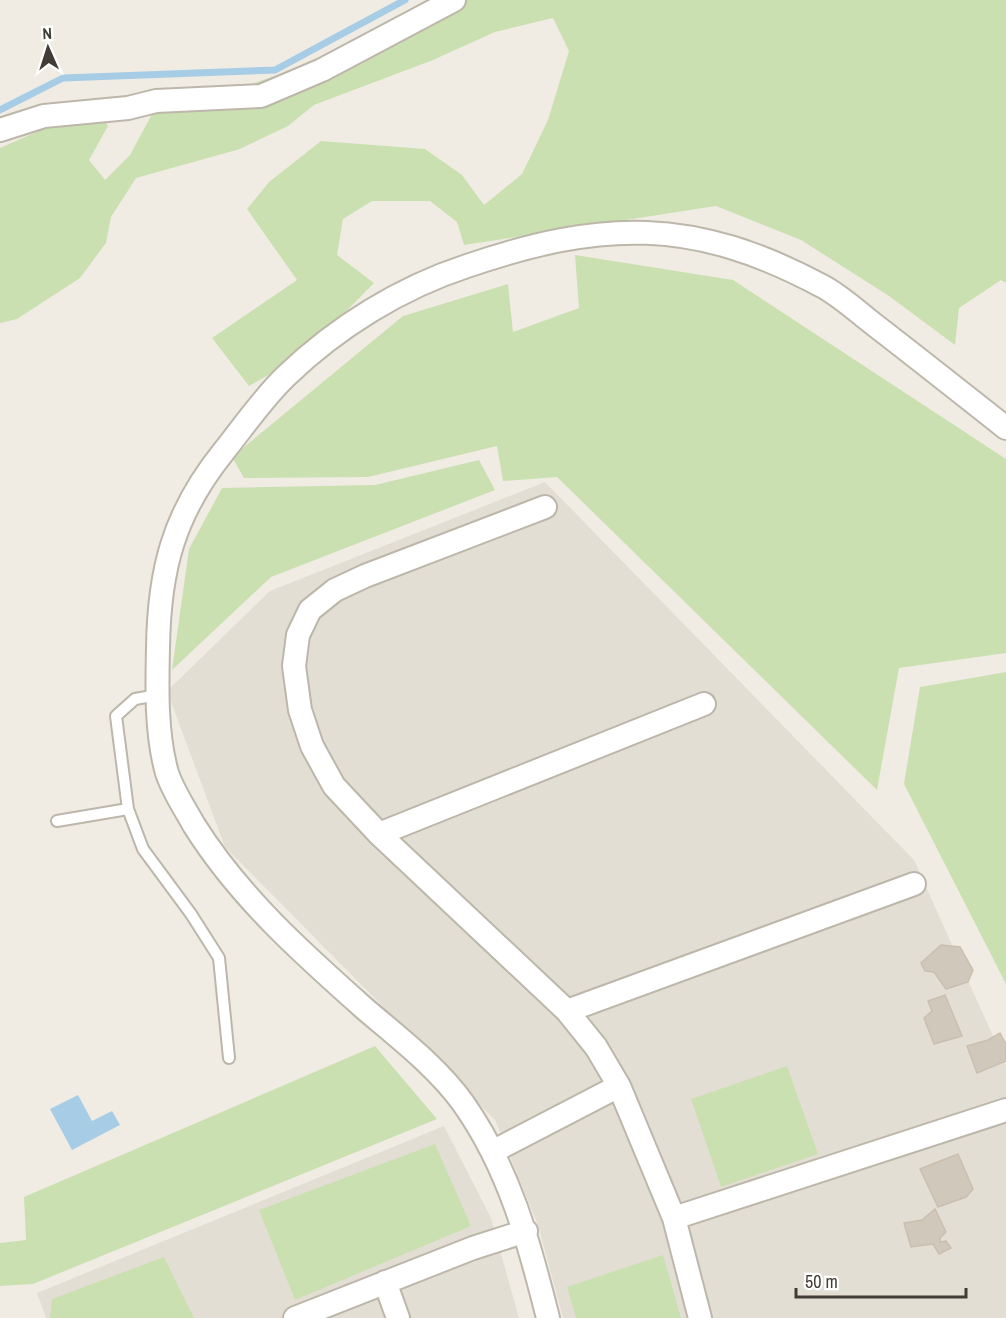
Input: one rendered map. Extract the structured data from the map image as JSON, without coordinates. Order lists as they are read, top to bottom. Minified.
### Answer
{"scale_bar":"50 m","north":"top"}
